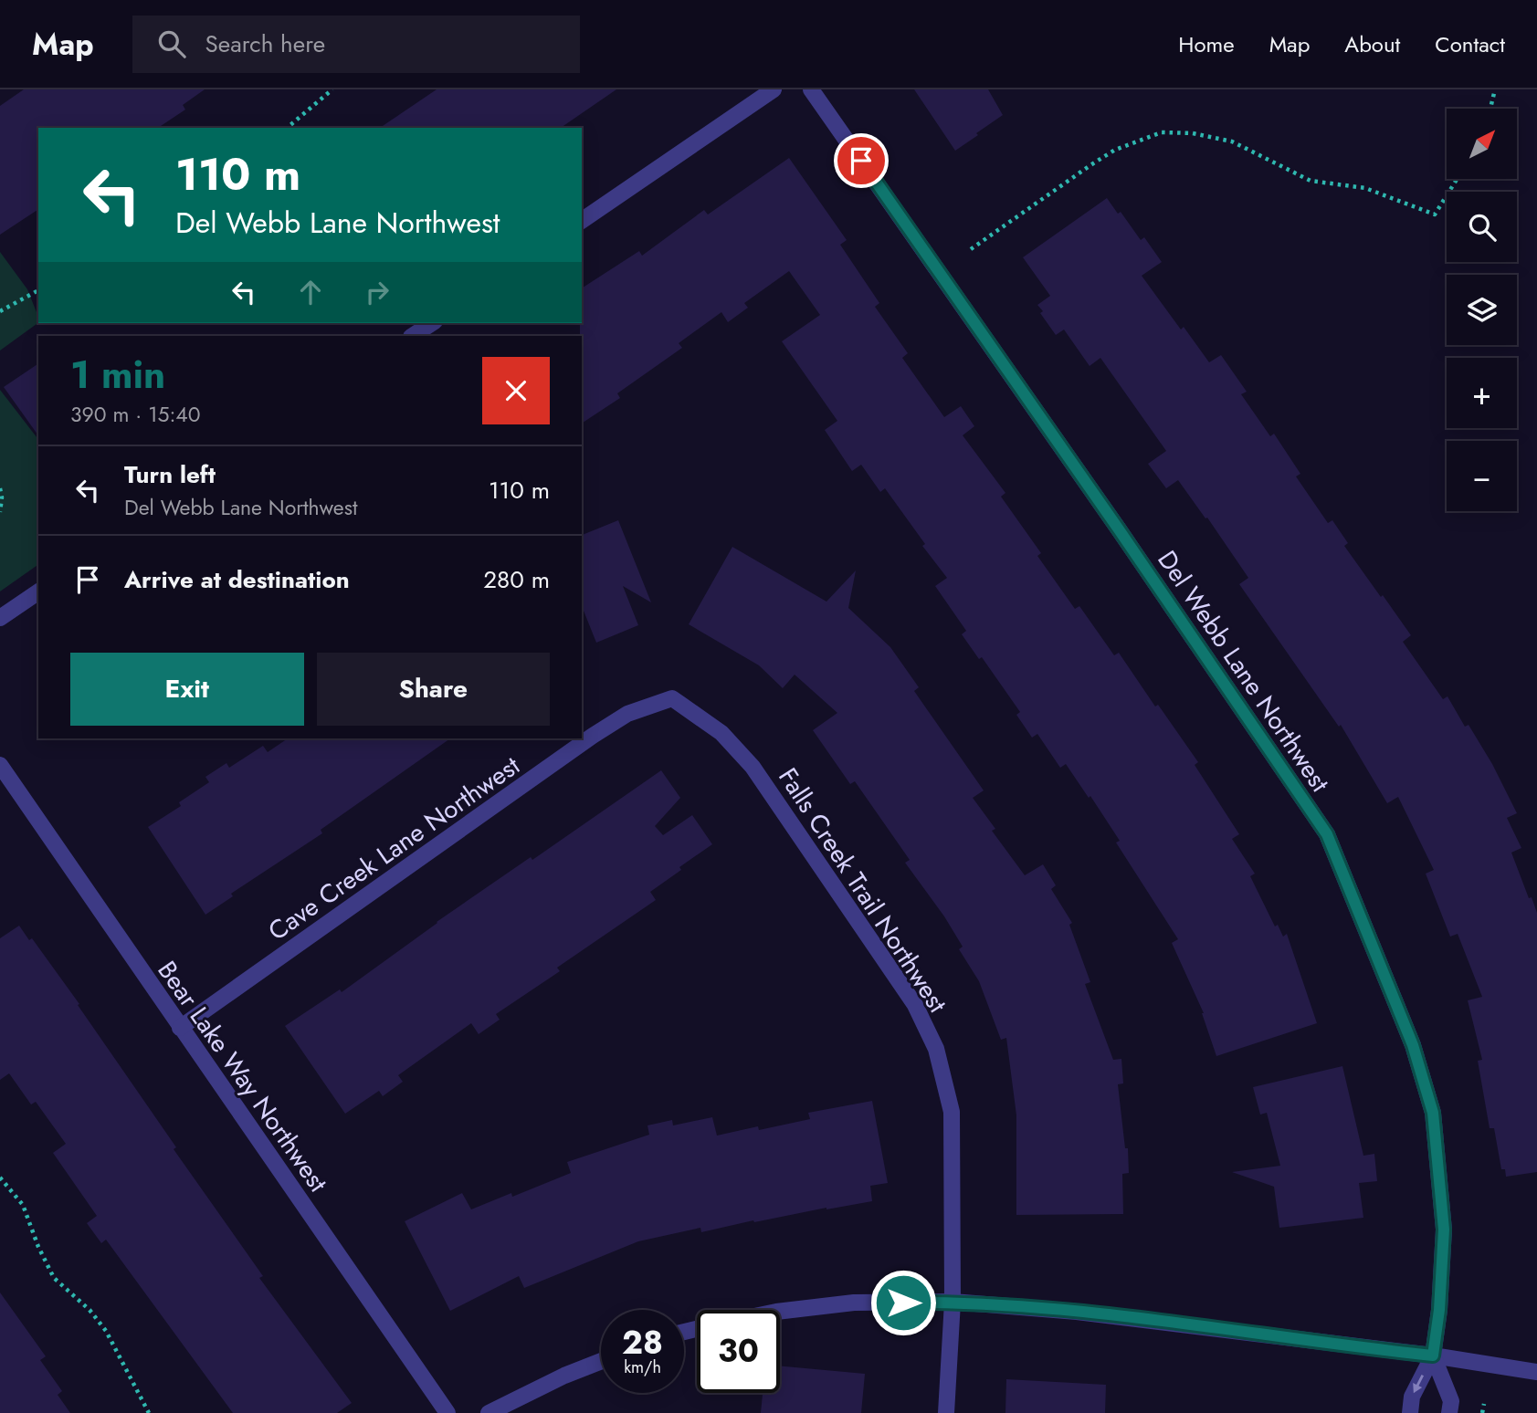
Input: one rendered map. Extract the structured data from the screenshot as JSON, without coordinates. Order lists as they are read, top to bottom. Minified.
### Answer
{"streets":{"street":["Del Webb Lane Northwest","Cave Creek Lane Northwest","Falls Creek Trail Northwest","Bear Lake Way Northwest"]},"crossings":[["Cave Creek Lane Northwest","Falls Creek Trail Northwest"],["Cave Creek Lane Northwest","Bear Lake Way Northwest"]],"north":"top right","page":{"header":"Map","search":"Search here","nav":["Home","Map","About","Contact"],"map_buttons":["+","−"],"turn":["110 m","Del Webb Lane Northwest"],"heading":["1 min","390 m · 15:40"],"list":[{"name":"Turn left","note":"Del Webb Lane Northwest","value":"110 m"},{"name":"Arrive at destination","value":"280 m"}],"buttons":["Exit","Share"],"speed":"28 km/h","limit":"30"}}
